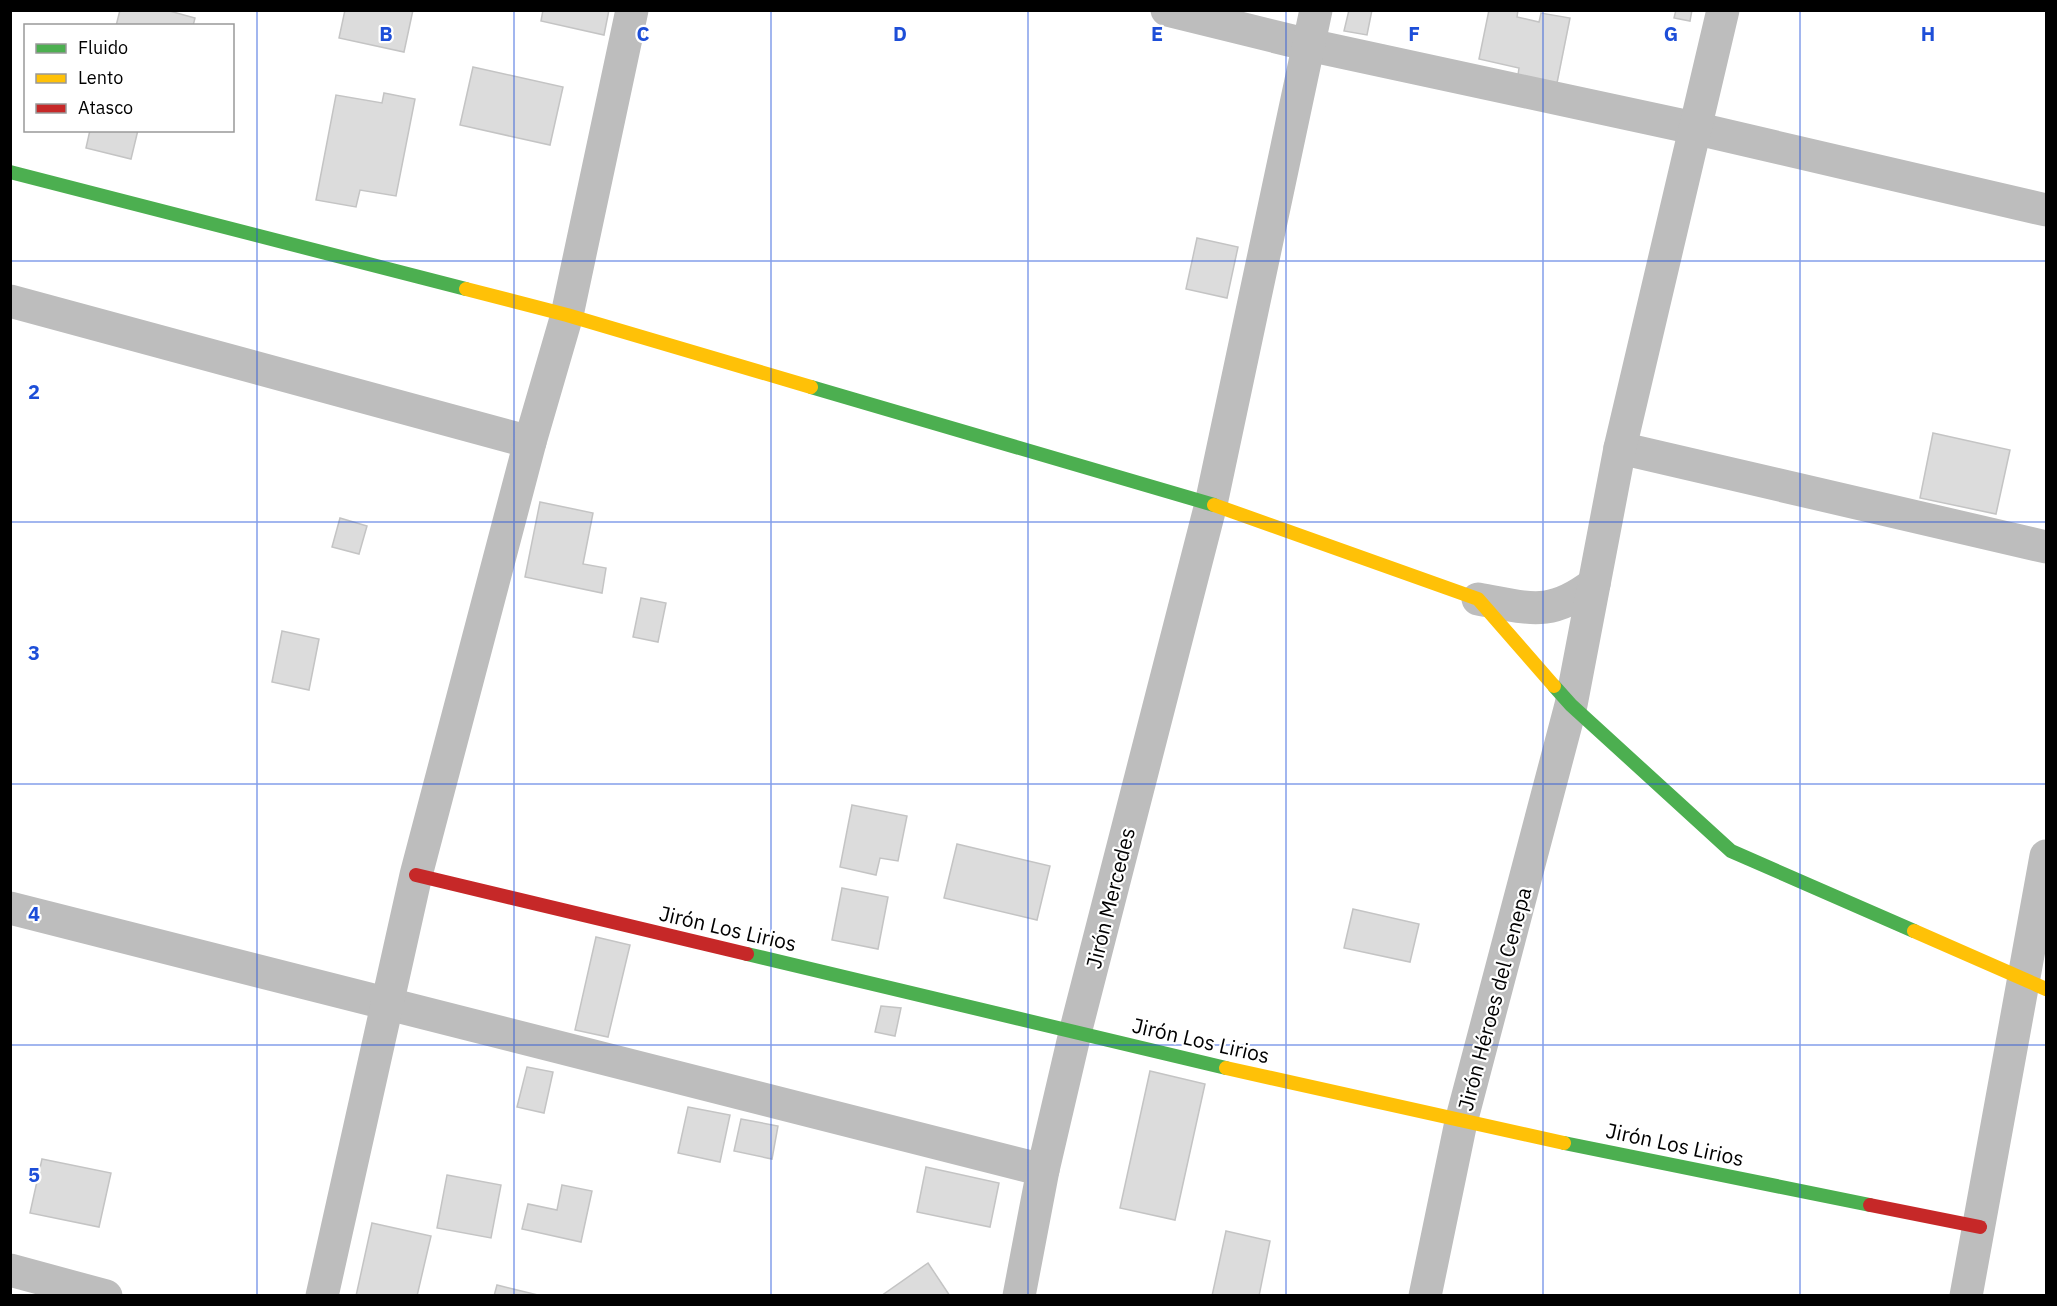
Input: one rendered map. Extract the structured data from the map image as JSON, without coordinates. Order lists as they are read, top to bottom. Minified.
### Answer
{"streets":{"street":["Jirón Mercedes","Jirón Los Lirios","Jirón Héroes del Cenepa"]},"crossings":[["Jirón Mercedes","Jirón Los Lirios"],["Jirón Los Lirios","Jirón Héroes del Cenepa"]],"legend":["Fluido","Lento","Atasco"],"grid":{"columns":["B","C","D","E","F","G","H"],"rows":["2","3","4","5"]}}
